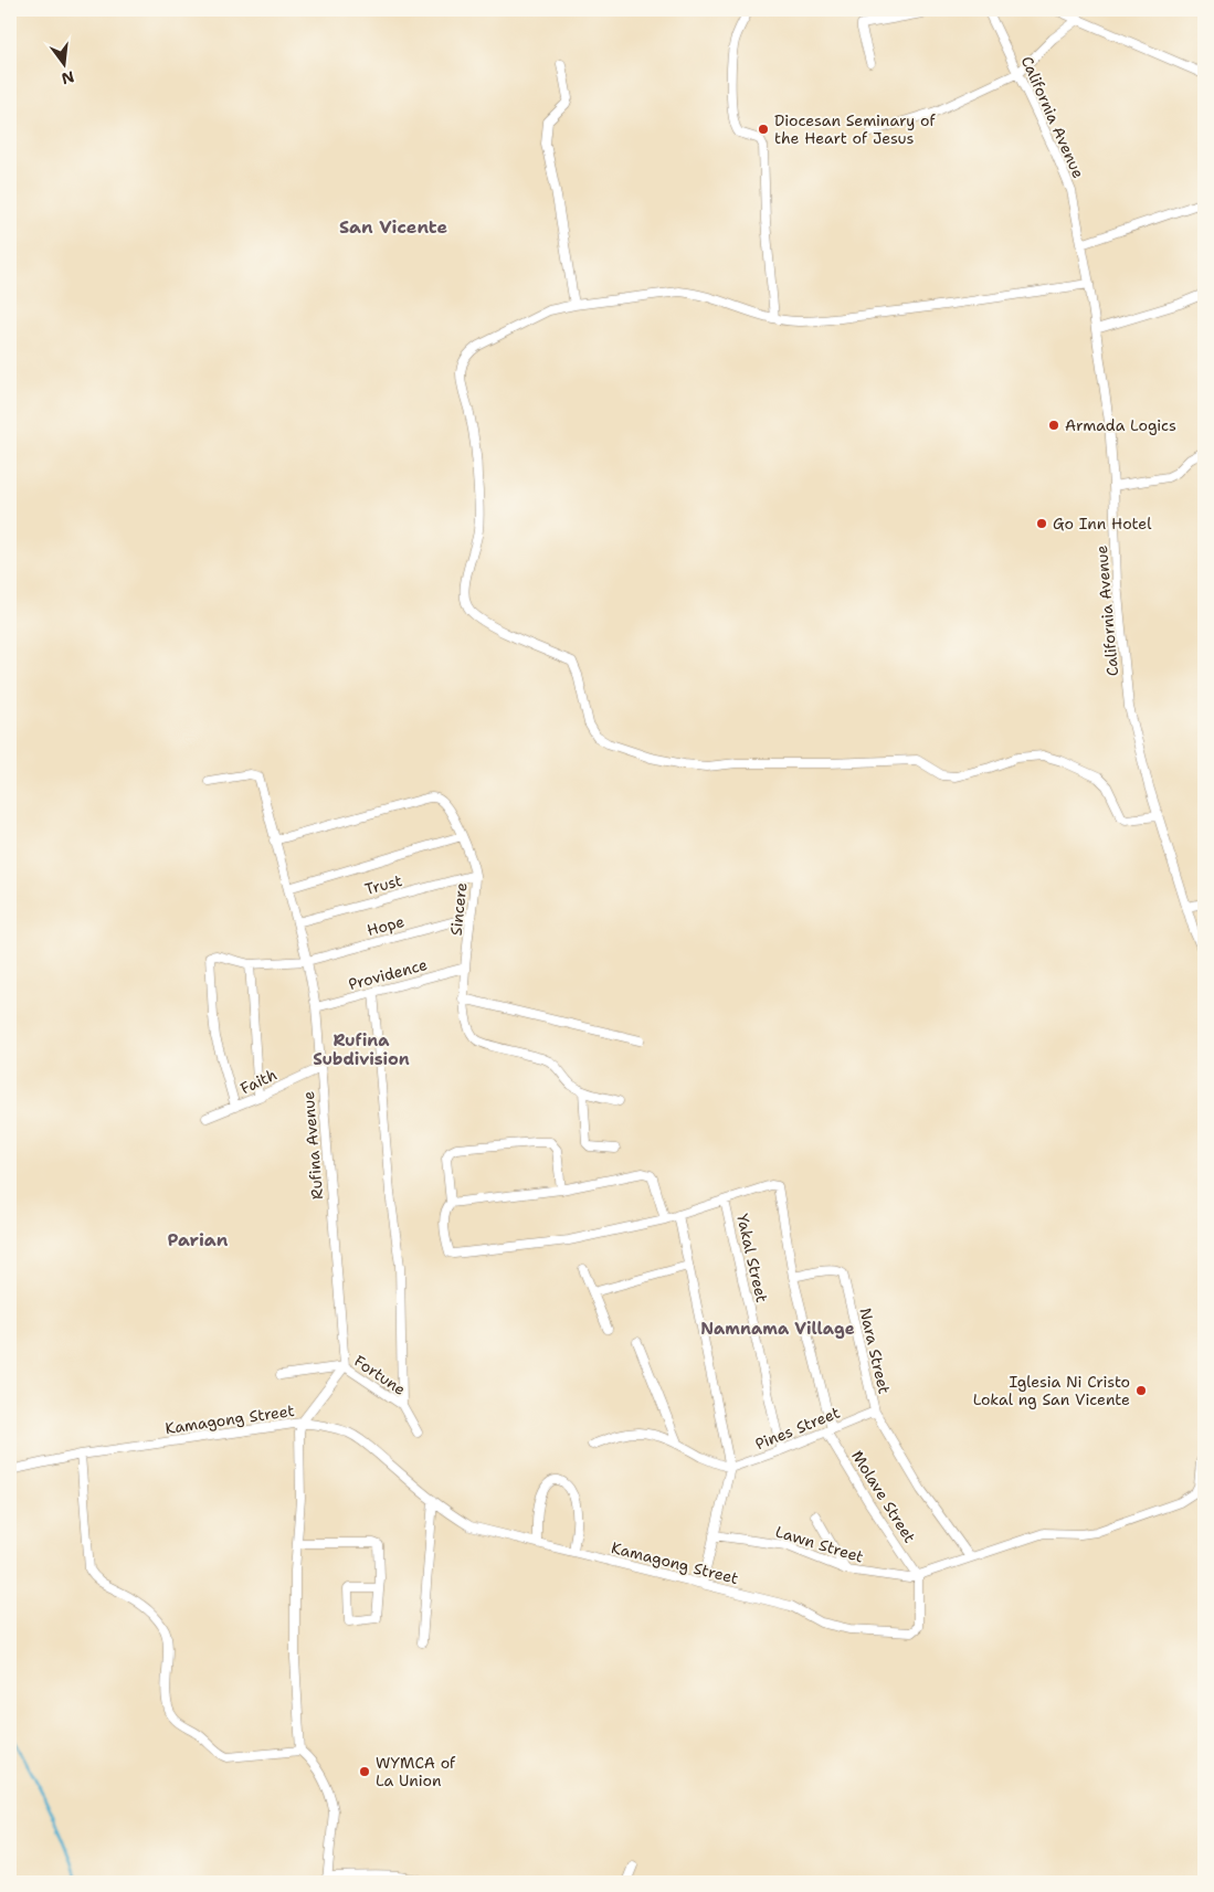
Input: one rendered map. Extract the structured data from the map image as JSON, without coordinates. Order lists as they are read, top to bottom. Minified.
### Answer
{"streets":{"street":["California Avenue","Trust","Sincere","Hope","Providence","Faith","Rufina Avenue","Yakal Street","Nara Street","Fortune","Kamagong Street","Pines Street","Molave Street","Lawn Street"]},"crossings":[["Trust","Sincere"],["Trust","Rufina Avenue"],["Sincere","Hope"],["Sincere","Providence"],["Sincere","Rufina Avenue"],["Hope","Faith"],["Hope","Rufina Avenue"],["Providence","Rufina Avenue"],["Faith","Rufina Avenue"],["Rufina Avenue","Fortune"],["Yakal Street","Pines Street"],["Nara Street","Pines Street"],["Nara Street","Molave Street"],["Kamagong Street","Molave Street"],["Kamagong Street","Lawn Street"],["Pines Street","Molave Street"],["Molave Street","Lawn Street"]],"districts":["San Vicente","Rufina Subdivision","Parian","Namnama Village"],"places":["Diocesan Seminary of the Heart of Jesus","Armada Logics","Go Inn Hotel","Iglesia Ni Cristo Lokal ng San Vicente","WYMCA of La Union"],"north":"bottom"}
